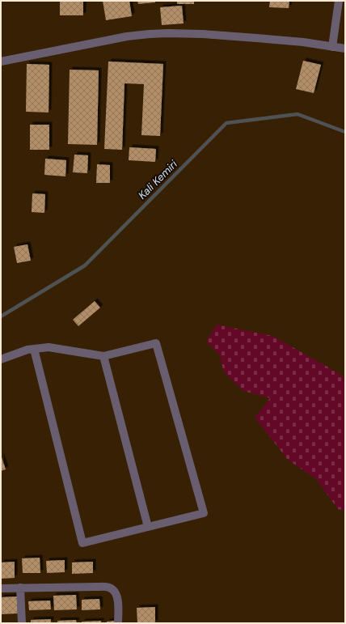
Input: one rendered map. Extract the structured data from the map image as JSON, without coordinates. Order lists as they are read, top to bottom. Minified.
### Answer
{"water":["Kali Kemiri"]}
